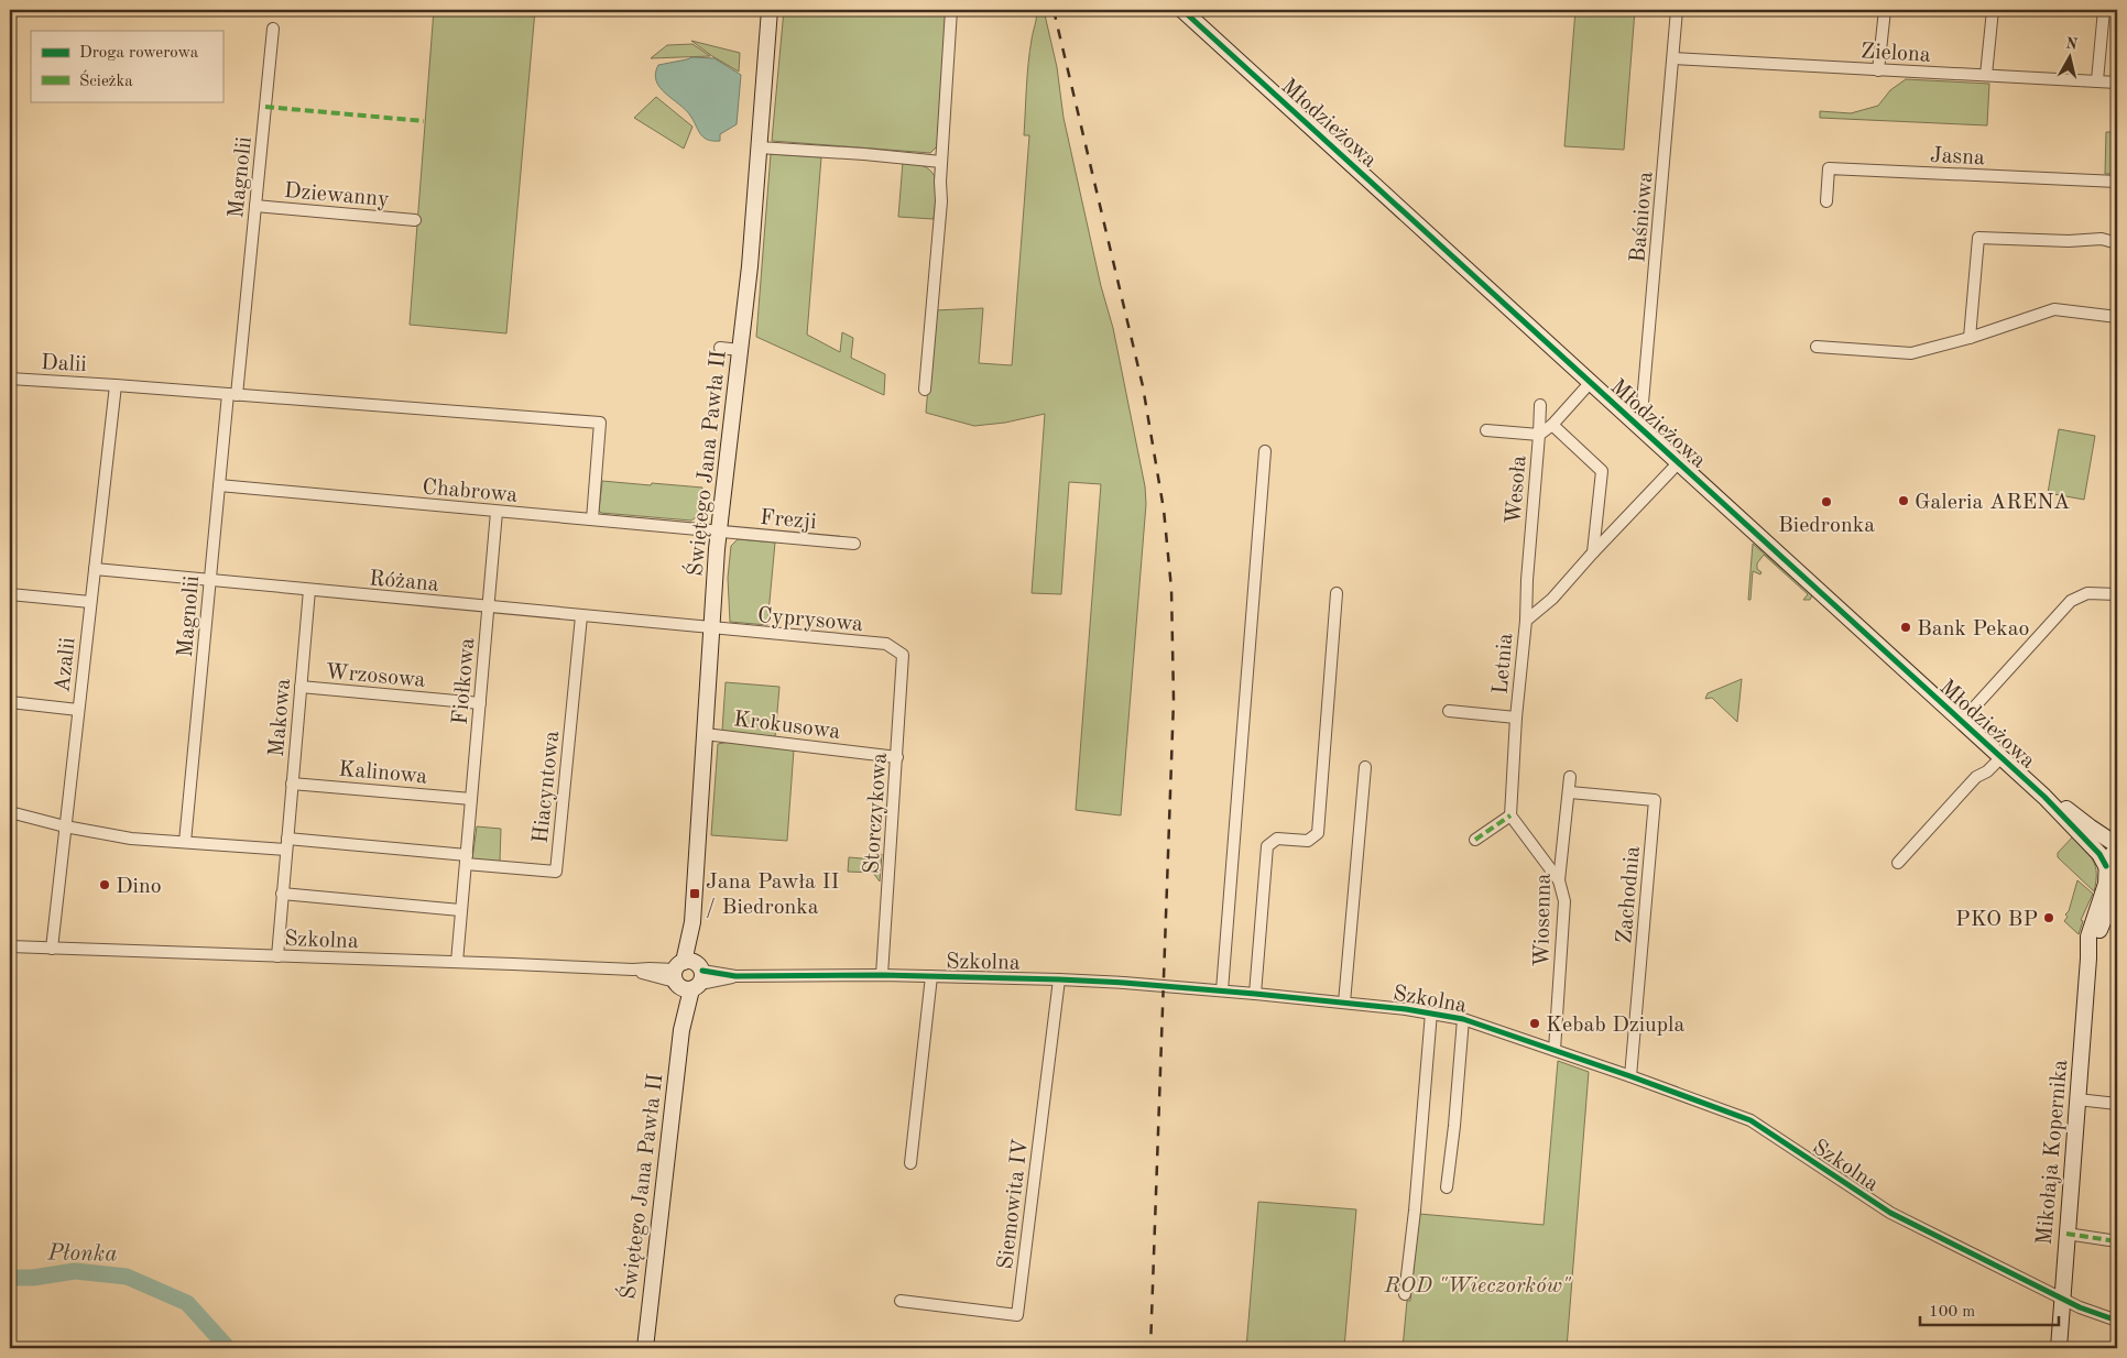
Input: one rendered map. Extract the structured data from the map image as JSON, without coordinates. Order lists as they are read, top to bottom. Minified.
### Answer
{"streets":{"street":["Zielona","Młodzieżowa","Jasna","Magnolii","Dziewanny","Baśniowa","Dalii","Świętego Jana Pawła II","Chabrowa","Wesoła","Frezji","Różana","Cyprysowa","Letnia","Azalii","Wrzosowa","Fiołkowa","Makowa","Krokusowa","Kalinowa","Hiacyntowa","Storczykowa","Zachodnia","Wiosenna","Szkolna","Mikołaja Kopernika","Siemowita IV"]},"crossings":[["Zielona","Baśniowa"],["Młodzieżowa","Baśniowa"],["Młodzieżowa","Wesoła"],["Młodzieżowa","Letnia"],["Młodzieżowa","Mikołaja Kopernika"],["Magnolii","Dziewanny"],["Magnolii","Dalii"],["Magnolii","Chabrowa"],["Magnolii","Różana"],["Dalii","Chabrowa"],["Dalii","Azalii"],["Świętego Jana Pawła II","Chabrowa"],["Świętego Jana Pawła II","Frezji"],["Świętego Jana Pawła II","Różana"],["Świętego Jana Pawła II","Cyprysowa"],["Świętego Jana Pawła II","Krokusowa"],["Świętego Jana Pawła II","Szkolna"],["Chabrowa","Frezji"],["Chabrowa","Fiołkowa"],["Wesoła","Letnia"],["Różana","Cyprysowa"],["Różana","Azalii"],["Różana","Fiołkowa"],["Różana","Makowa"],["Różana","Hiacyntowa"],["Cyprysowa","Storczykowa"],["Azalii","Szkolna"],["Wrzosowa","Fiołkowa"],["Wrzosowa","Makowa"],["Fiołkowa","Kalinowa"],["Fiołkowa","Hiacyntowa"],["Fiołkowa","Szkolna"],["Makowa","Kalinowa"],["Makowa","Szkolna"],["Krokusowa","Storczykowa"],["Storczykowa","Szkolna"],["Zachodnia","Wiosenna"],["Zachodnia","Szkolna"],["Wiosenna","Szkolna"],["Szkolna","Mikołaja Kopernika"],["Szkolna","Siemowita IV"]],"water":["Płonka"],"parks":["ROD \"Wieczorków\""],"places":{"other":["Galeria ARENA","Biedronka","Bank Pekao","Dino","PKO BP","Kebab Dziupla"],"transit":["Jana Pawła II / Biedronka"]},"legend":["Droga rowerowa","Ścieżka"],"scale_bar":"100 m","north":"top"}
